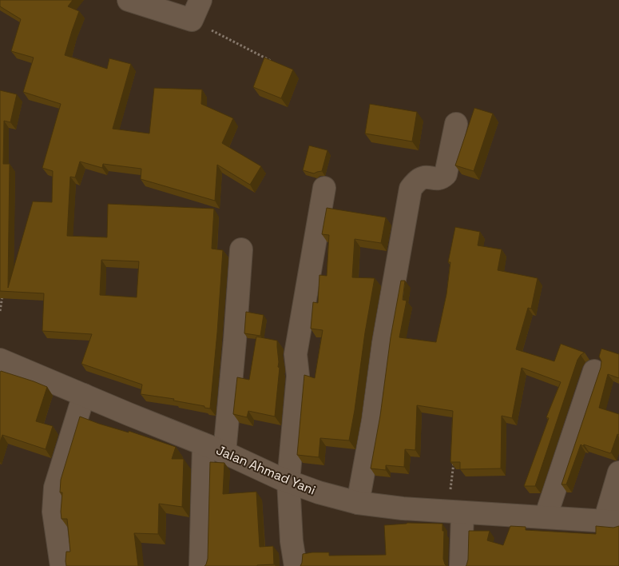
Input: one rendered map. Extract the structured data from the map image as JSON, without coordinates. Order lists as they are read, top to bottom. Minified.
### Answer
{"streets":{"street":["Jalan Ahmad Yani"]}}
